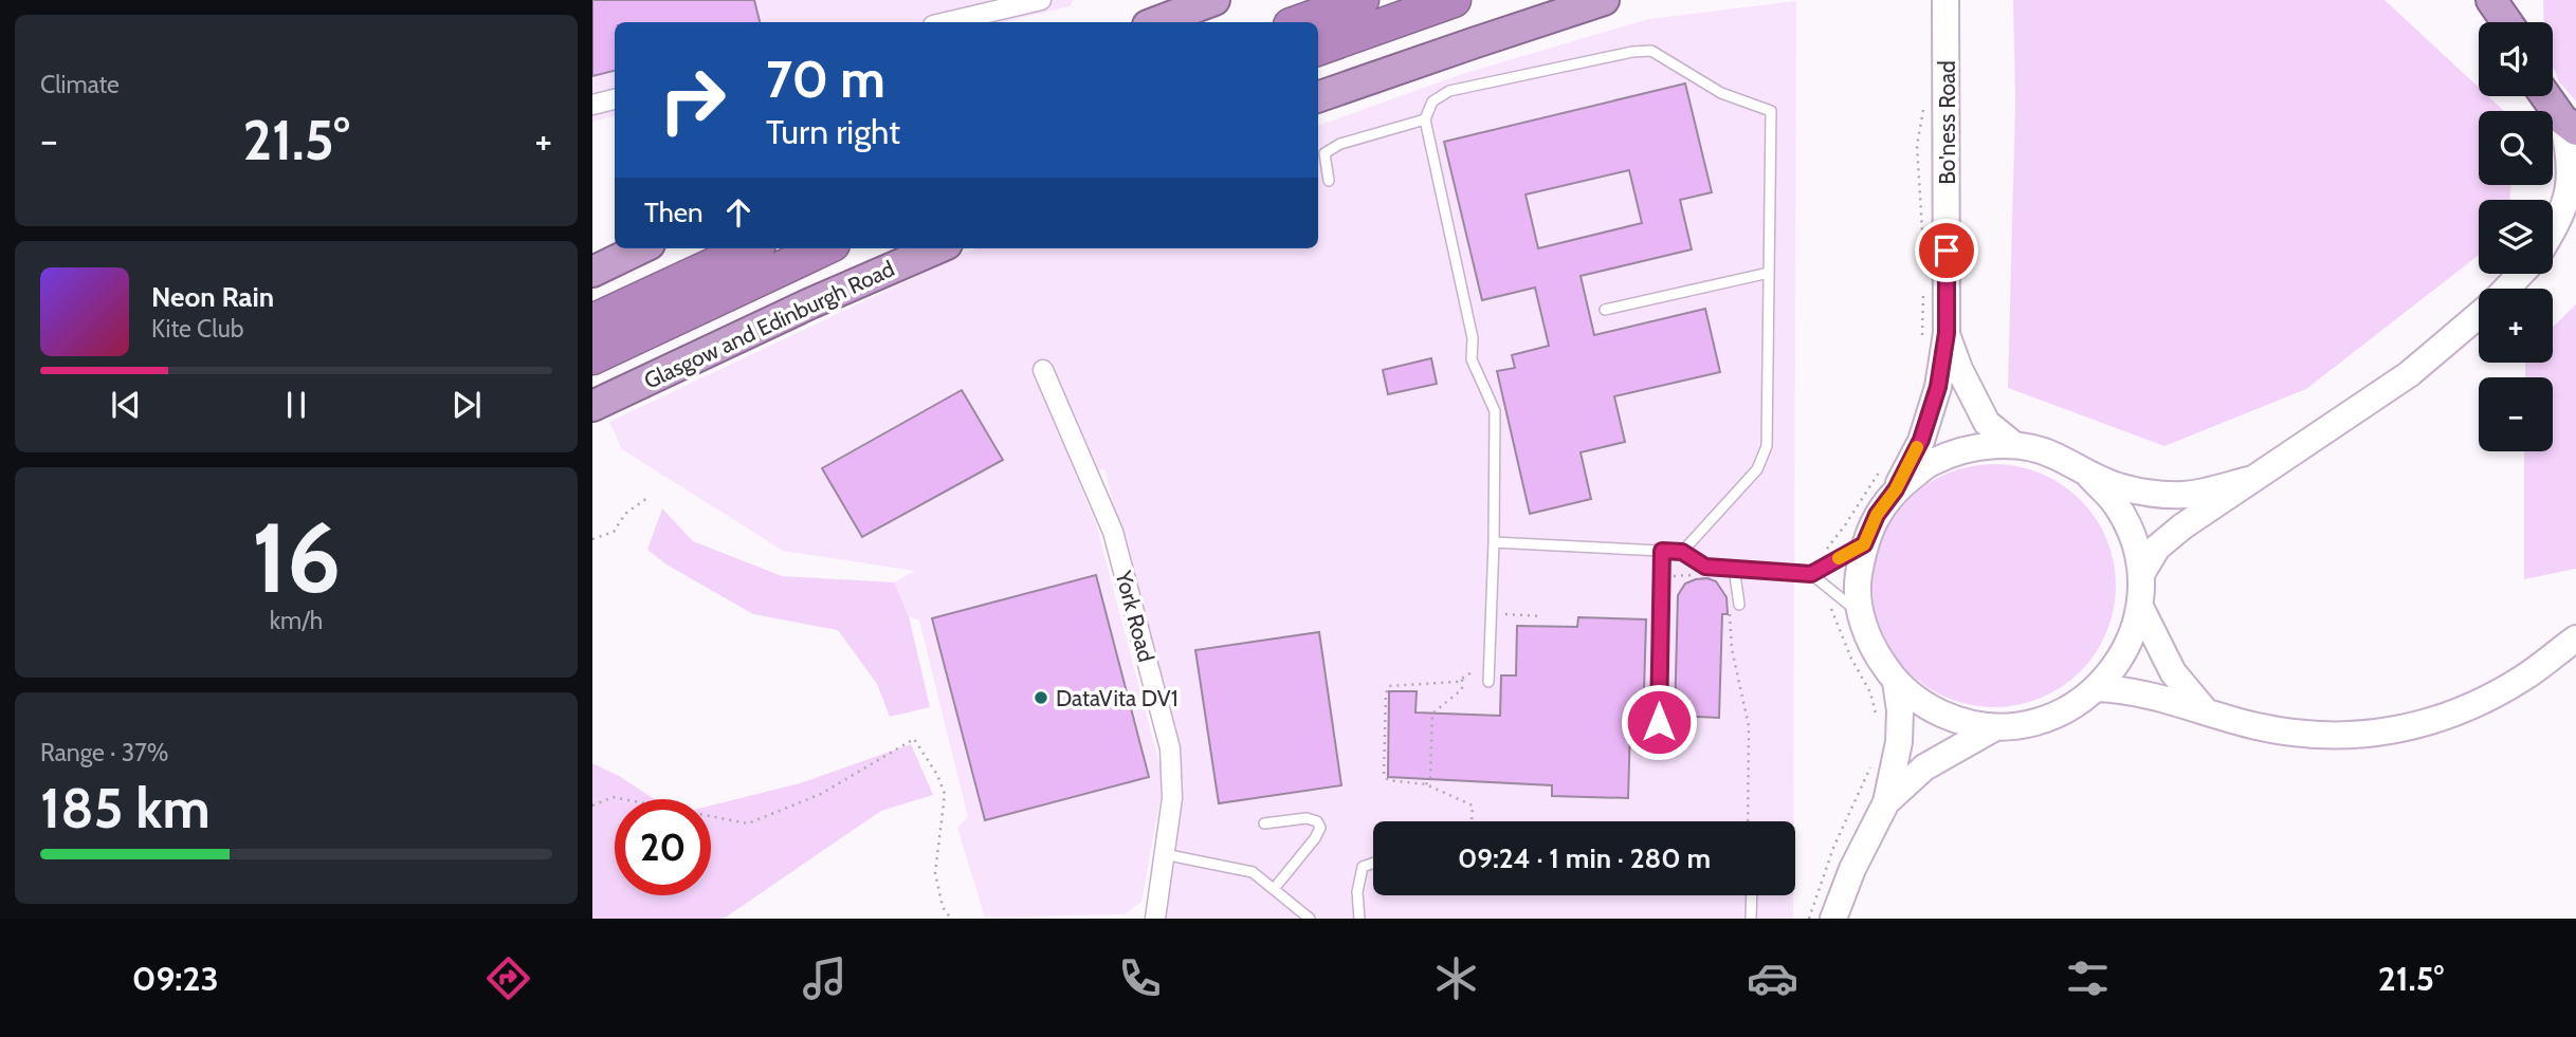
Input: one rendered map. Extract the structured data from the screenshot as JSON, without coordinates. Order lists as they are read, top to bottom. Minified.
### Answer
{"streets":{"highway":["Glasgow and Edinburgh Road"],"main road":["Bo'ness Road"],"street":["York Road"]},"places":["DataVita DV1"],"page":{"tile":["Climate",["16","km/h"],["Range · 37%","185 km"]],"map_buttons":["+","−"],"turn":["70 m","Turn right"],"heat":["−","21.5°","+"],"then":"Then","song":["Neon Rain","Kite Club"],"limit":"20","trip":"09:24 · 1 min · 280 m","tabs":["09:23","21.5°"]}}
